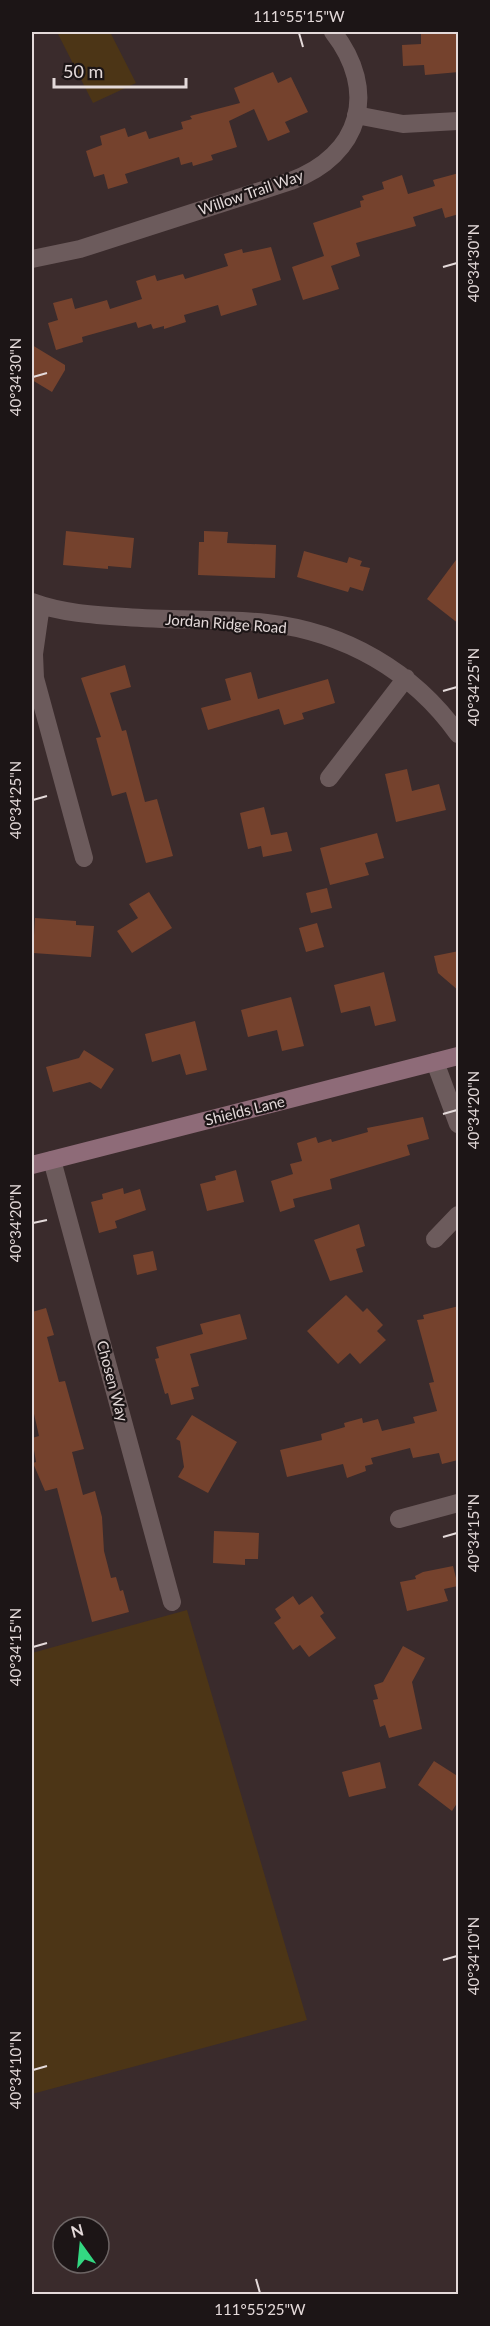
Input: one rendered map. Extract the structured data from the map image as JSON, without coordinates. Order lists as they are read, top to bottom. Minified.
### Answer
{"streets":{"main road":["Shields Lane"],"street":["Willow Trail Way","Jordan Ridge Road","Chosen Way"]},"crossings":[["Shields Lane","Chosen Way"]],"scale_bar":"50 m","north":"top","coordinates":["111°55'15\"W","40°34'30\"N","40°34'25\"N","40°34'20\"N","40°34'15\"N","40°34'10\"N","111°55'25\"W"]}
